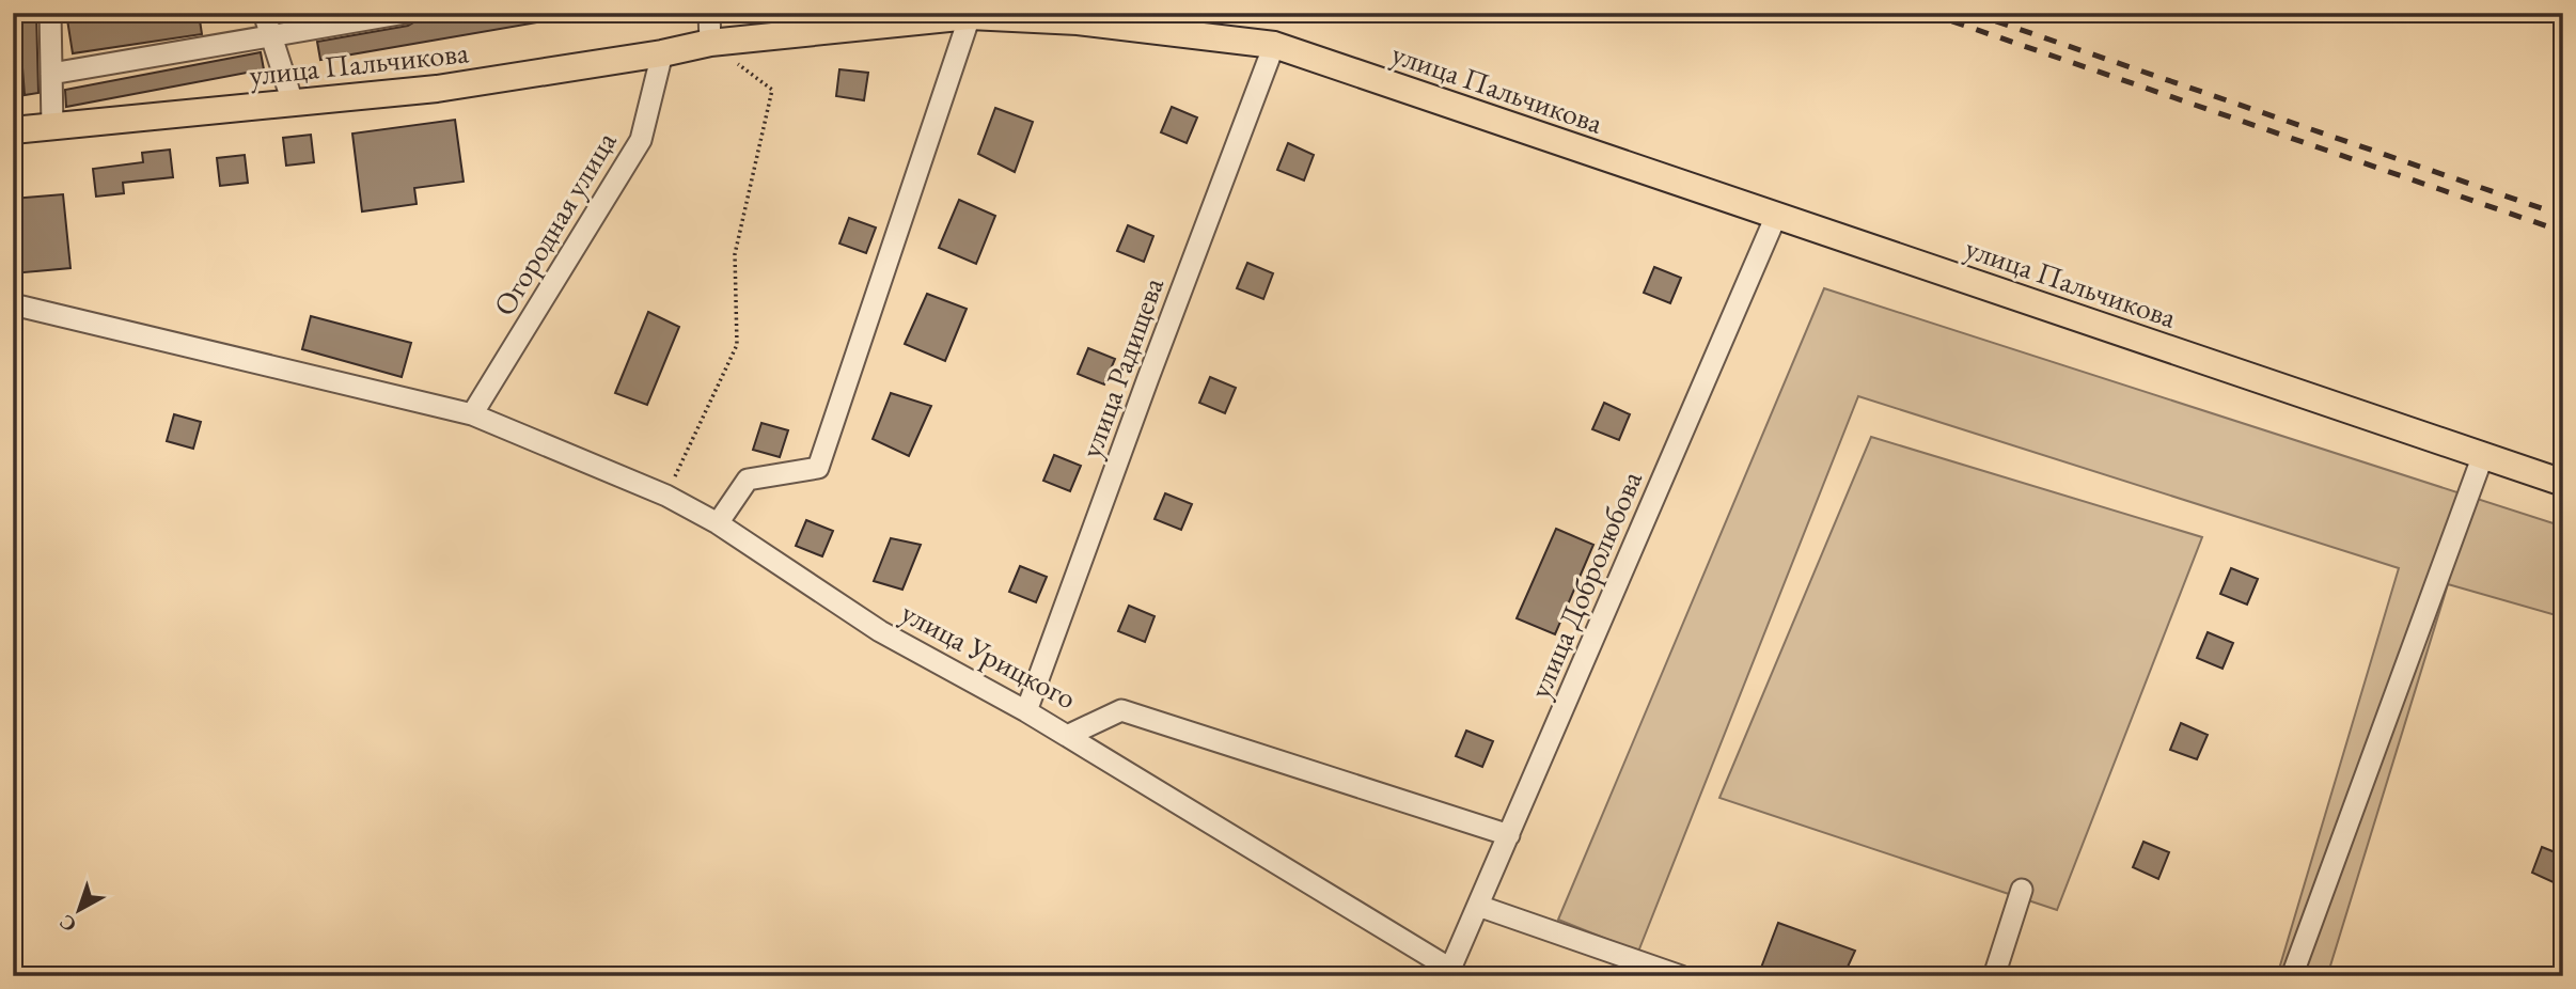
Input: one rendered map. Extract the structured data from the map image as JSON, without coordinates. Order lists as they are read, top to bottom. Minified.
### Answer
{"streets":{"main road":["улица Пальчикова"],"street":["Огородная улица","улица Радищева","улица Добролюбова","улица Урицкого"]},"crossings":[["улица Пальчикова","Огородная улица"],["улица Пальчикова","улица Радищева"],["улица Пальчикова","улица Добролюбова"],["Огородная улица","улица Урицкого"],["улица Радищева","улица Урицкого"],["улица Добролюбова","улица Урицкого"]],"north":"bottom left"}
